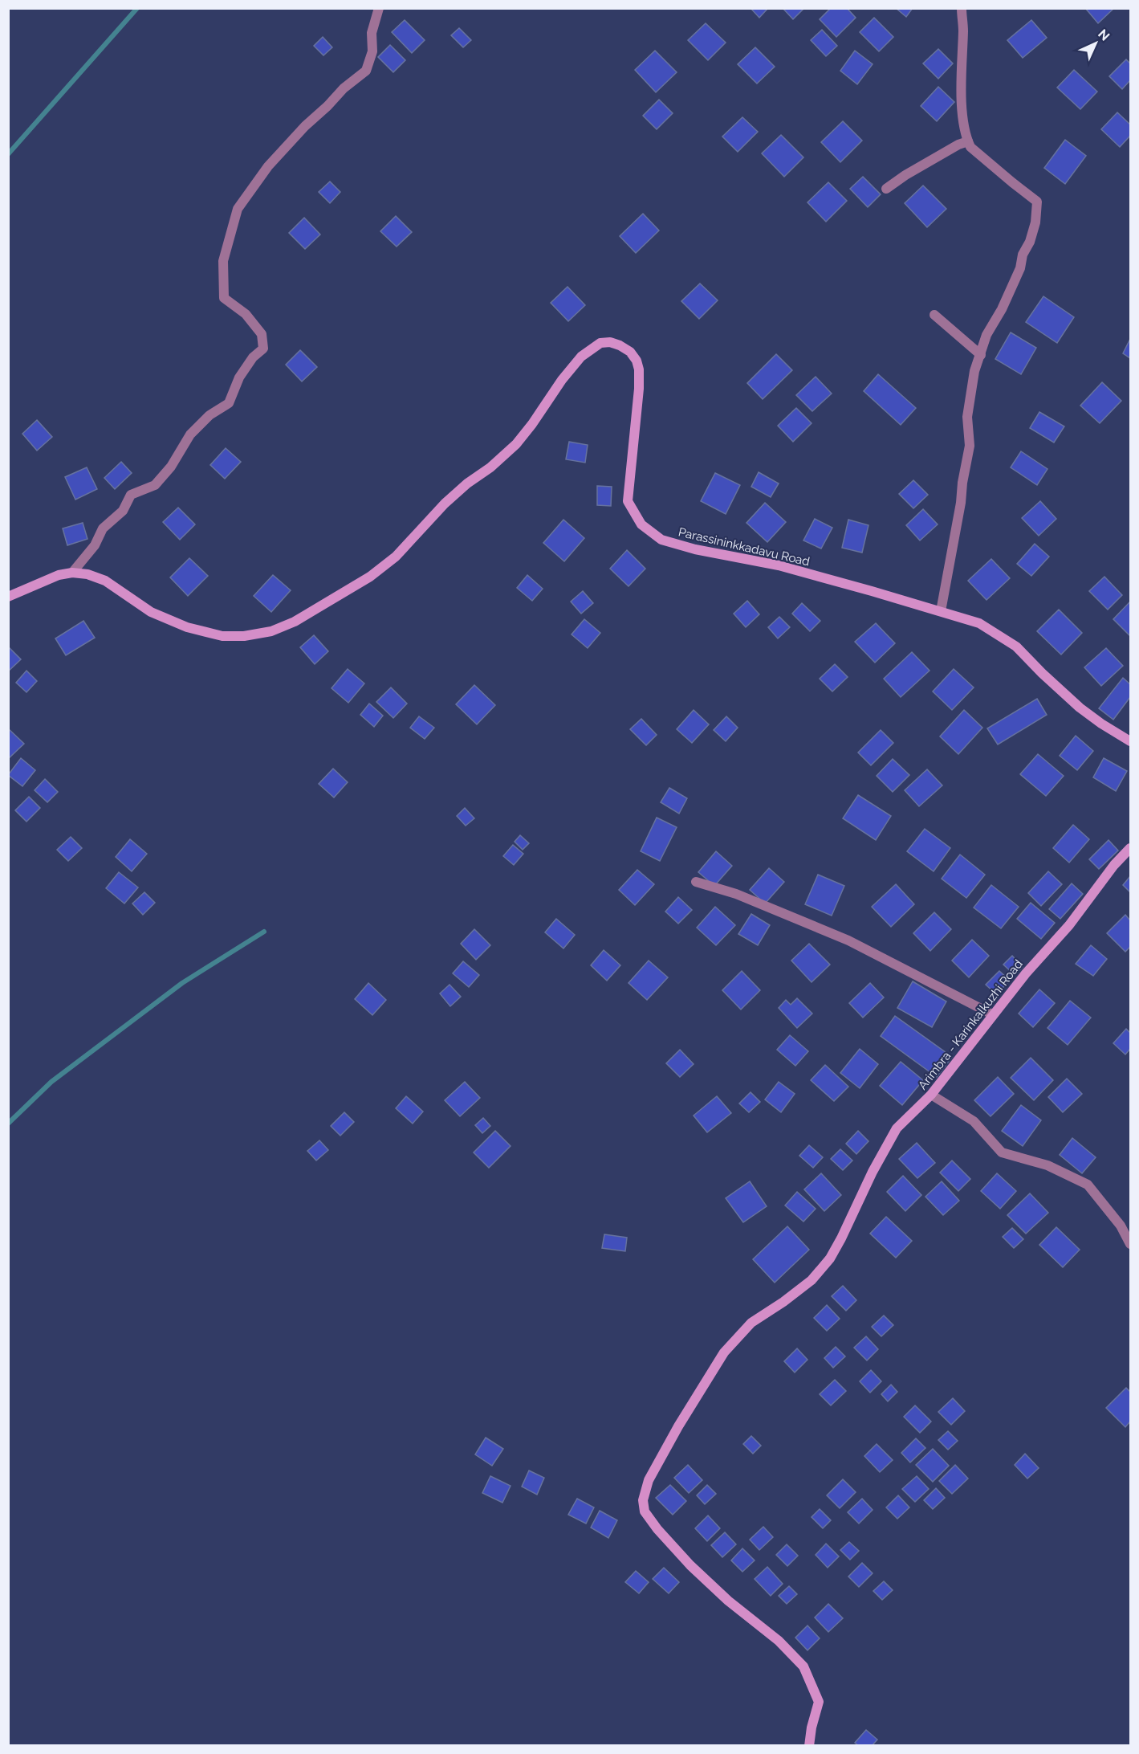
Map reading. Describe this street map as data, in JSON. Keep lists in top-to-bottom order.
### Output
{
  "streets": {
    "main road": ["Parassininkkadavu Road", "Arimbra - Karinkalkuzhi Road"]
  },
  "north": "top right"
}
